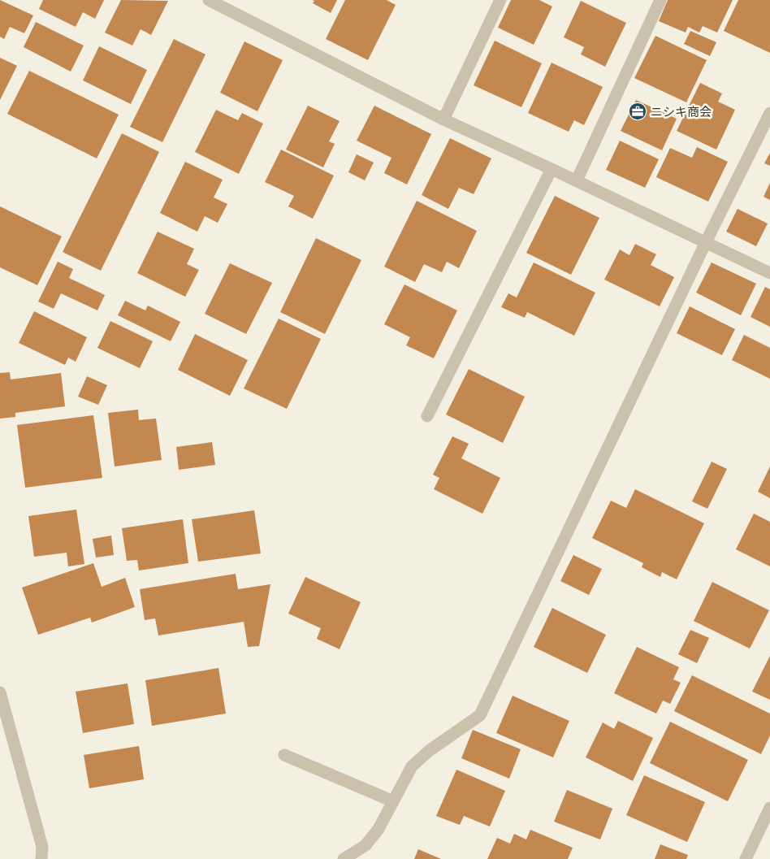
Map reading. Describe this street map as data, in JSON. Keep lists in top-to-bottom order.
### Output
{
  "places": {
    "office": ["ニシキ商会"]
  }
}
